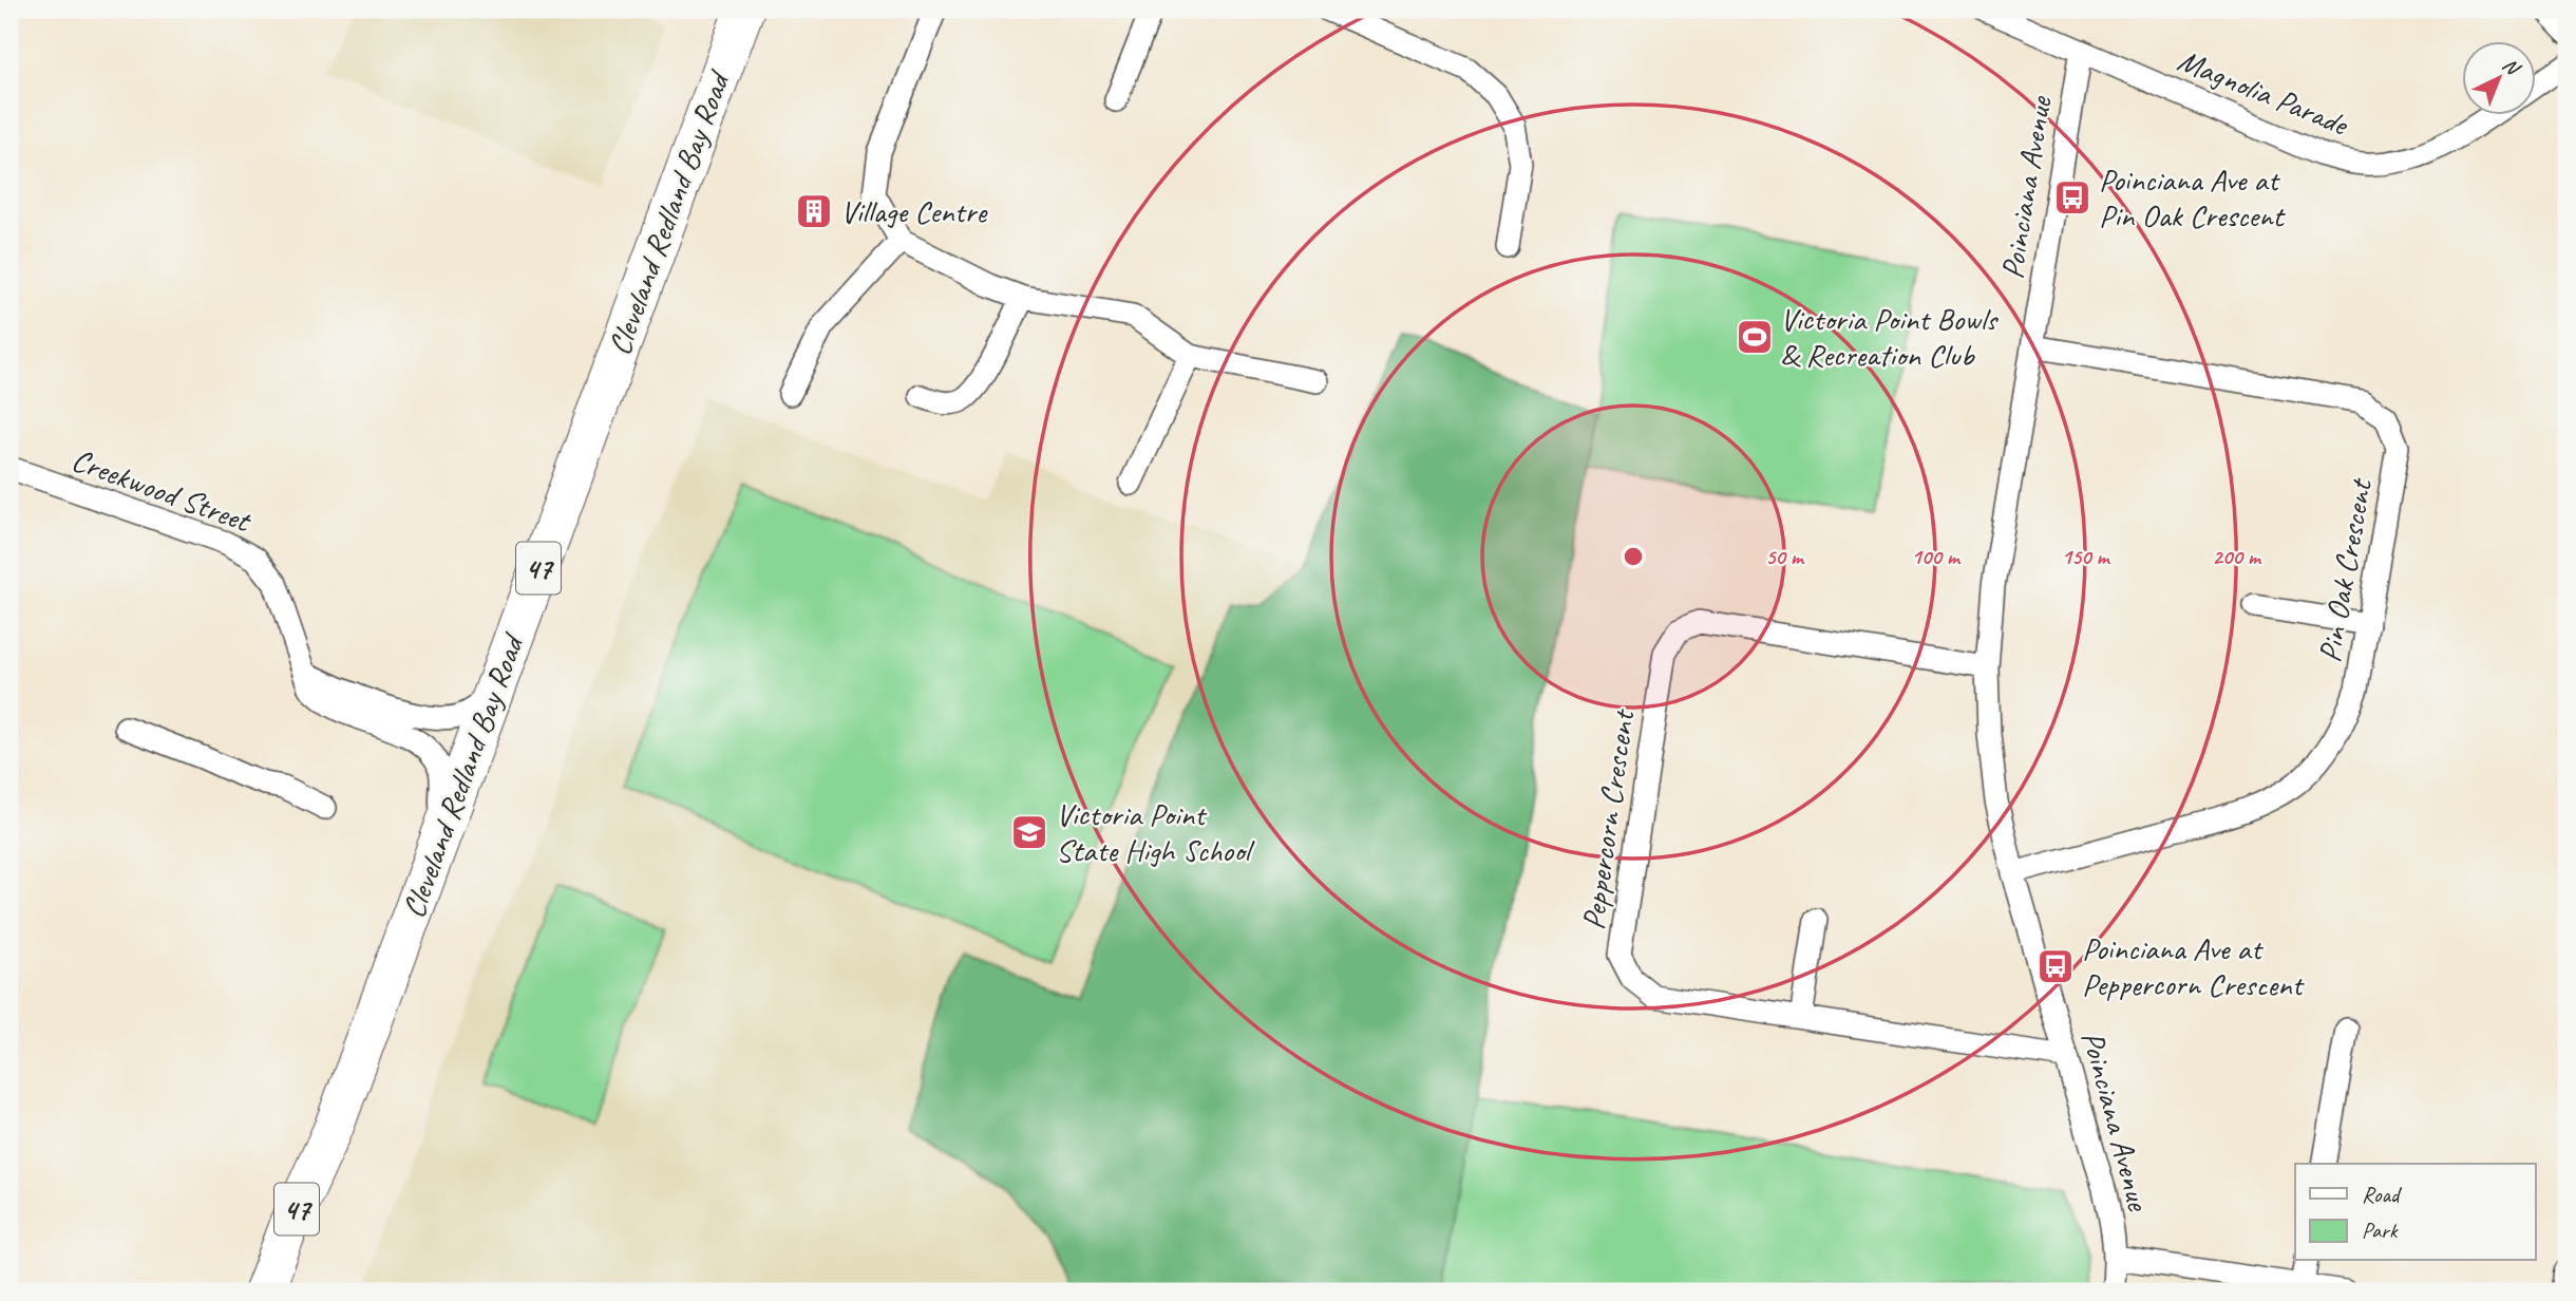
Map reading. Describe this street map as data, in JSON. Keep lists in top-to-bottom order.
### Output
{
  "streets": {
    "highway": ["Cleveland Redland Bay Road", "47"],
    "street": [
      "Magnolia Parade",
      "Poinciana Avenue",
      "Creekwood Street",
      "Pin Oak Crescent",
      "Peppercorn Crescent"
    ]
  },
  "crossings": [
    ["Magnolia Parade", "Poinciana Avenue"],
    ["Poinciana Avenue", "Pin Oak Crescent"],
    ["Poinciana Avenue", "Peppercorn Crescent"],
    ["Cleveland Redland Bay Road", "Creekwood Street"]
  ],
  "places": {
    "bus stop": ["Poinciana Ave at Pin Oak Crescent", "Poinciana Ave at Peppercorn Crescent"],
    "building": ["Village Centre"],
    "sports": ["Victoria Point Bowls & Recreation Club"],
    "school or university": ["Victoria Point State High School"]
  },
  "legend": ["Road", "Park"],
  "north": "top right",
  "rings": [
    "50 m",
    "100 m",
    "150 m",
    "200 m"
  ]
}
